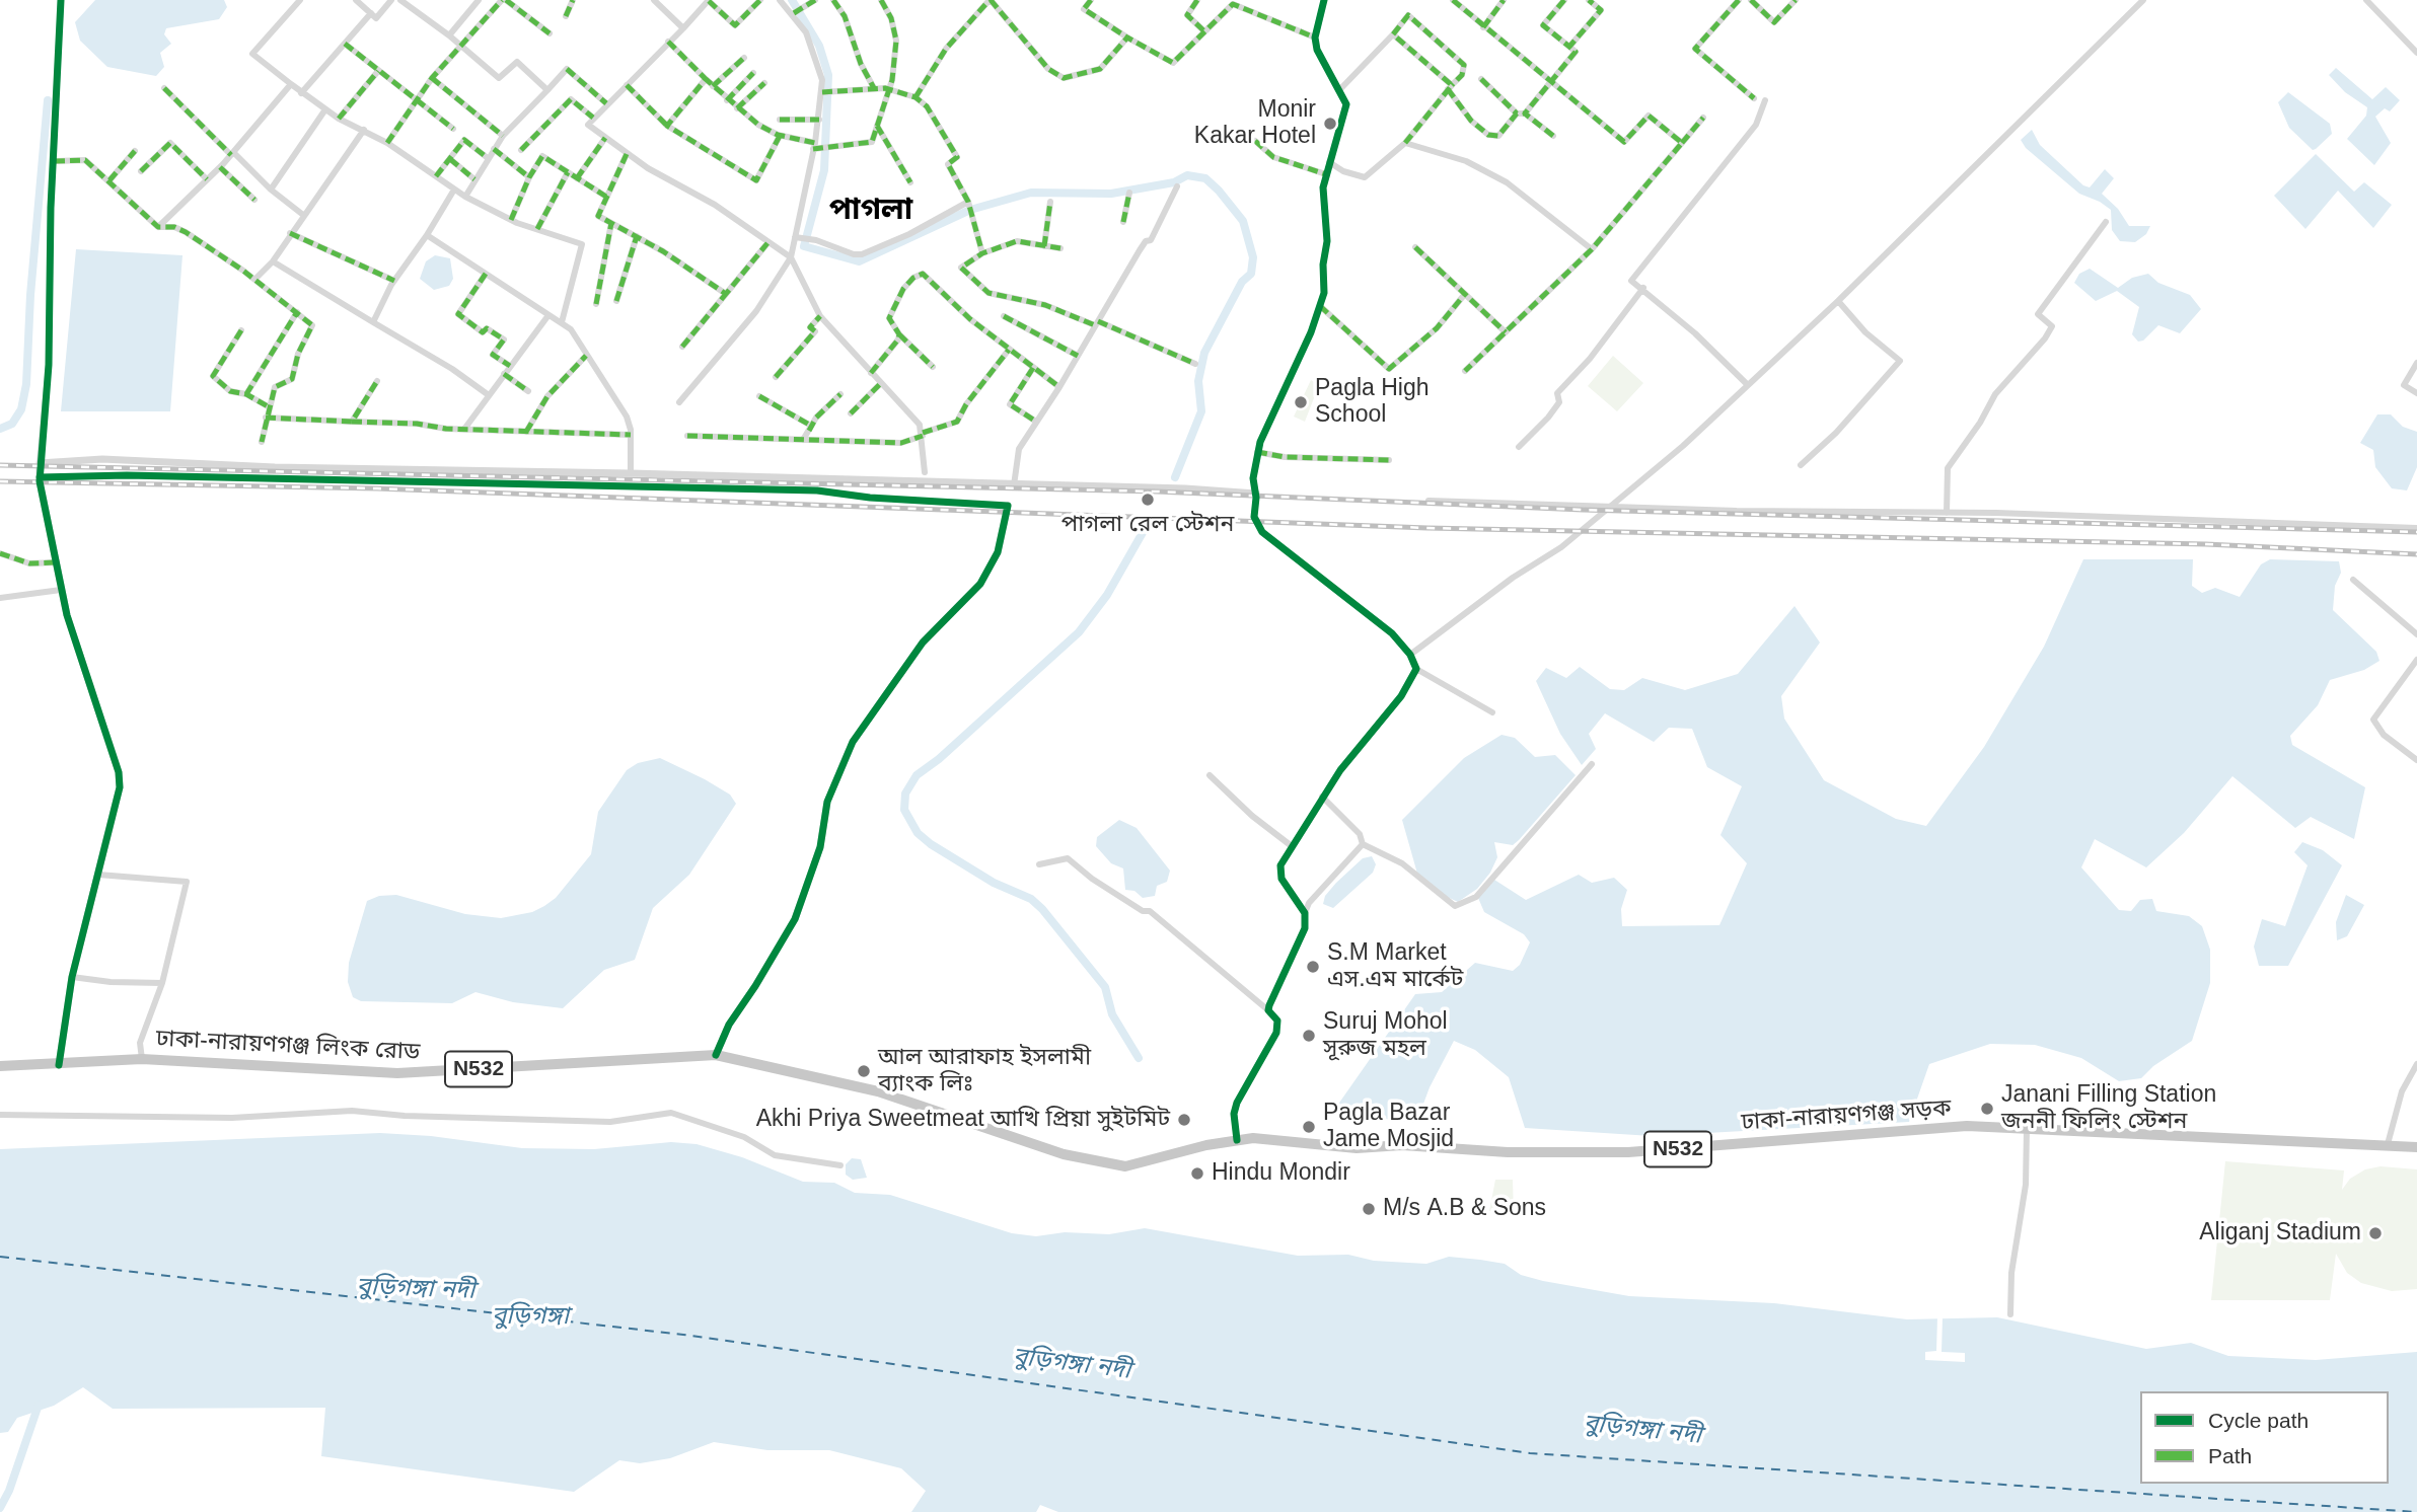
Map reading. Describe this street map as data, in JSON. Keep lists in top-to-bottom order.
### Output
{
  "streets": {
    "highway": ["ঢাকা-নারায়ণগঞ্জ লিংক রোড", "N532", "ঢাকা-নারায়ণগঞ্জ সড়ক"]
  },
  "crossings": [
    ["ঢাকা-নারায়ণগঞ্জ লিংক রোড", "ঢাকা-নারায়ণগঞ্জ সড়ক"]
  ],
  "districts": ["পাগলা"],
  "water": ["বুড়িগঙ্গা নদী", "বুড়িগঙ্গা"],
  "places": [
    "Monir Kakar Hotel",
    "Pagla High School",
    "পাগলা রেল স্টেশন",
    "S.M Market এস.এম মার্কেট",
    "Suruj Mohol সূরুজ মহল",
    "আল আরাফাহ ইসলামী ব্যাংক লিঃ",
    "Janani Filling Station জননী ফিলিং স্টেশন",
    "Akhi Priya Sweetmeat আখি প্রিয়া সুইটমিট",
    "Pagla Bazar Jame Mosjid",
    "Hindu Mondir",
    "M/s A.B & Sons",
    "Aliganj Stadium"
  ],
  "legend": ["Cycle path", "Path"]
}
